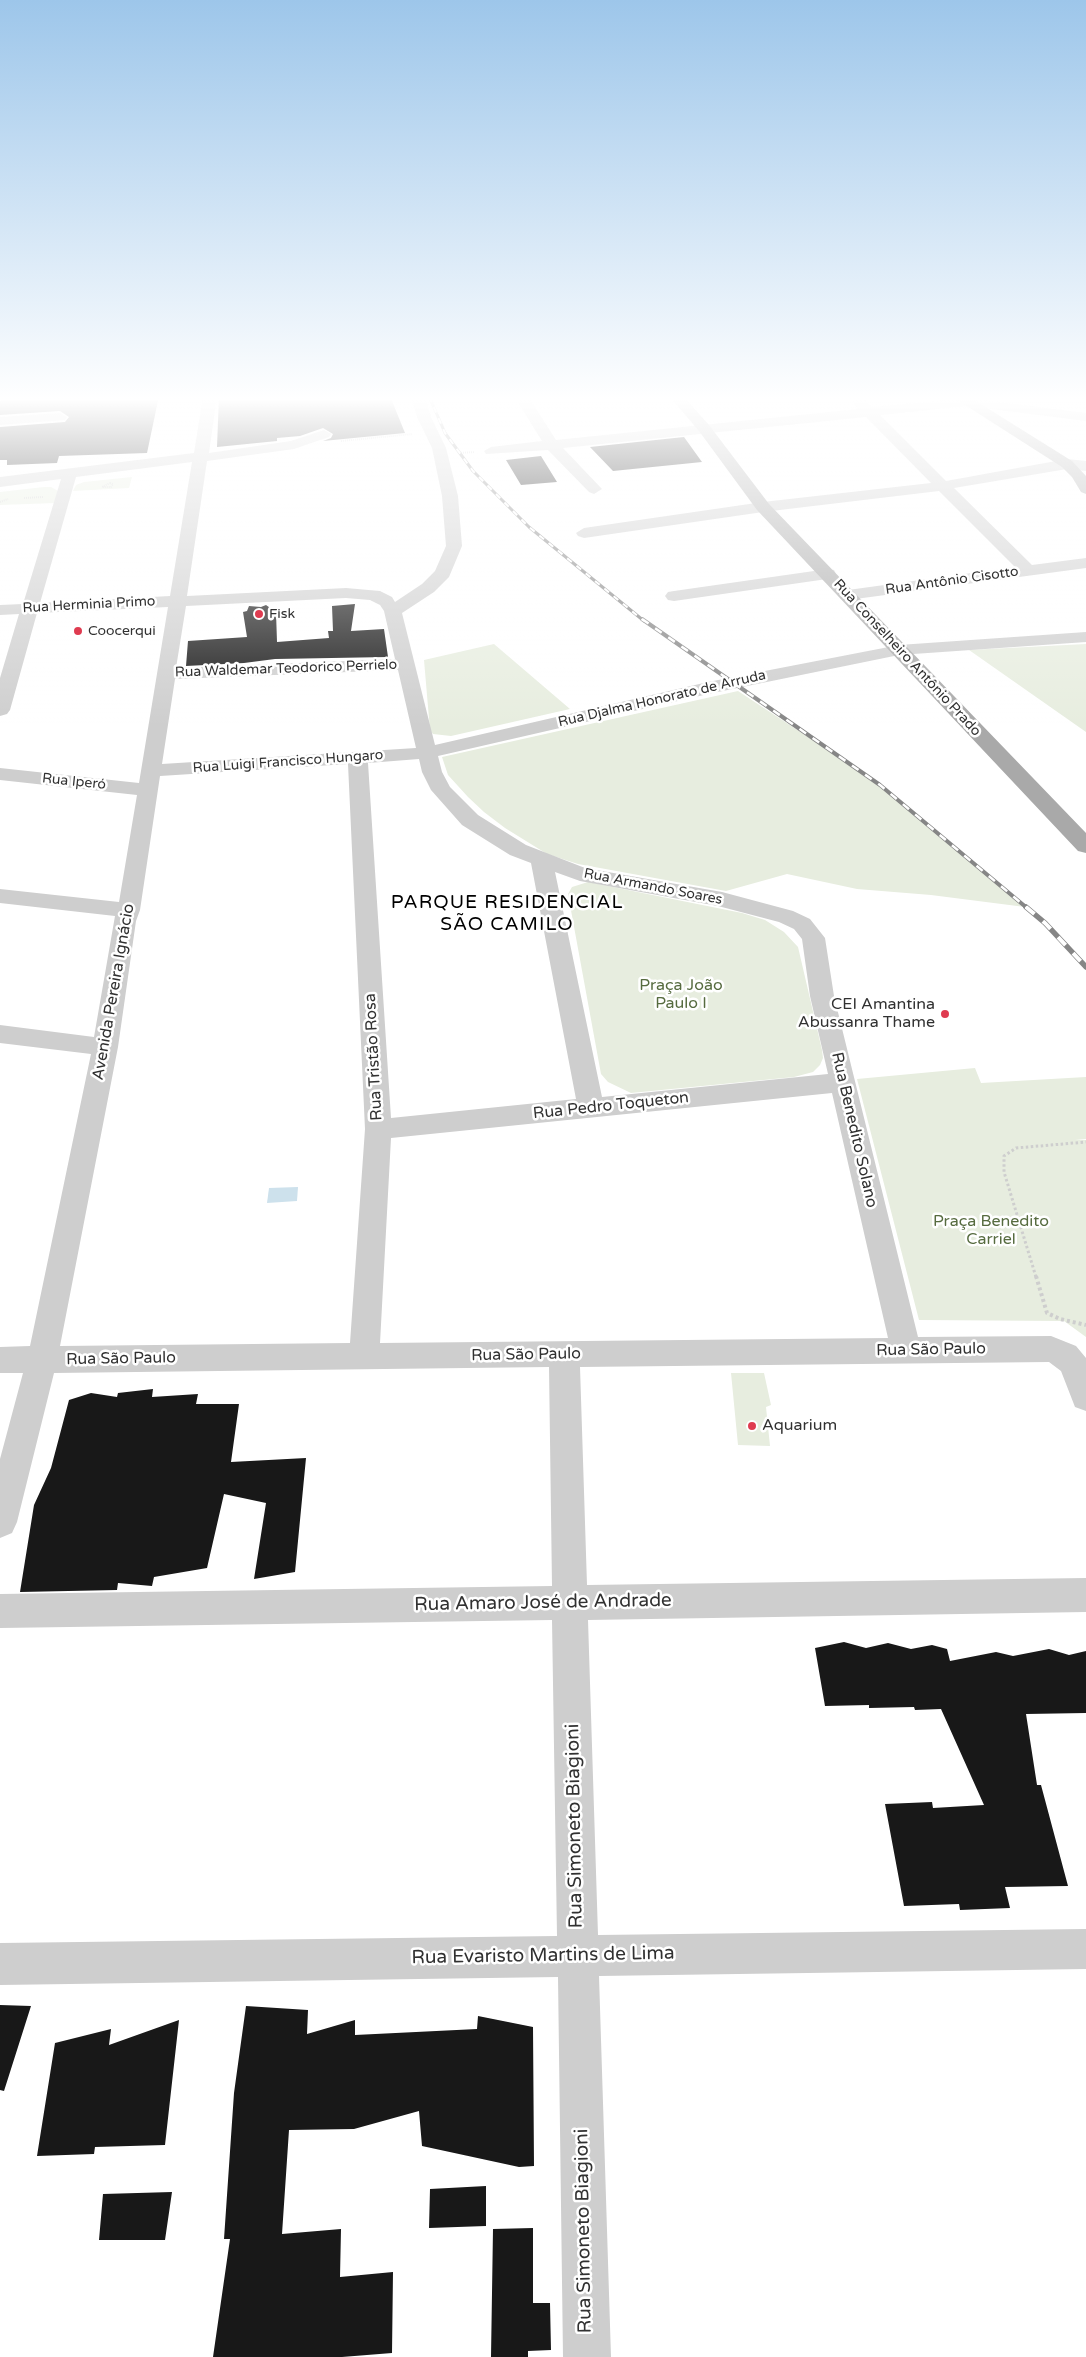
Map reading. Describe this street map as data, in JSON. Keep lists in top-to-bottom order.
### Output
{
  "streets": {
    "main road": ["Rua Conselheiro Antônio Prado"],
    "street": [
      "Rua Antônio Cisotto",
      "Rua Herminia Primo",
      "Rua Waldemar Teodorico Perrielo",
      "Rua Djalma Honorato de Arruda",
      "Rua Luigi Francisco Hungaro",
      "Rua Iperó",
      "Rua Armando Soares",
      "Avenida Pereira Ignácio",
      "Rua Tristão Rosa",
      "Rua Pedro Toqueton",
      "Rua Benedito Solano",
      "Rua São Paulo",
      "Rua Amaro José de Andrade",
      "Rua Simoneto Biagioni",
      "Rua Evaristo Martins de Lima"
    ]
  },
  "crossings": [
    ["Rua Antônio Cisotto", "Rua Conselheiro Antônio Prado"],
    ["Rua Herminia Primo", "Rua Armando Soares"],
    ["Rua Herminia Primo", "Avenida Pereira Ignácio"],
    ["Rua Conselheiro Antônio Prado", "Rua Djalma Honorato de Arruda"],
    ["Rua Waldemar Teodorico Perrielo", "Rua Armando Soares"],
    ["Rua Waldemar Teodorico Perrielo", "Avenida Pereira Ignácio"],
    ["Rua Djalma Honorato de Arruda", "Rua Luigi Francisco Hungaro"],
    ["Rua Djalma Honorato de Arruda", "Rua Armando Soares"],
    ["Rua Luigi Francisco Hungaro", "Rua Iperó"],
    ["Rua Luigi Francisco Hungaro", "Rua Armando Soares"],
    ["Rua Luigi Francisco Hungaro", "Avenida Pereira Ignácio"],
    ["Rua Luigi Francisco Hungaro", "Rua Tristão Rosa"],
    ["Rua Iperó", "Avenida Pereira Ignácio"],
    ["Rua Armando Soares", "Rua Benedito Solano"],
    ["Avenida Pereira Ignácio", "Rua São Paulo"],
    ["Rua Tristão Rosa", "Rua Pedro Toqueton"],
    ["Rua Tristão Rosa", "Rua São Paulo"],
    ["Rua Pedro Toqueton", "Rua Benedito Solano"],
    ["Rua Benedito Solano", "Rua São Paulo"],
    ["Rua São Paulo", "Rua Simoneto Biagioni"],
    ["Rua Amaro José de Andrade", "Rua Simoneto Biagioni"],
    ["Rua Simoneto Biagioni", "Rua Evaristo Martins de Lima"]
  ],
  "districts": ["PARQUE RESIDENCIAL SÃO CAMILO"],
  "parks": ["Praça João Paulo I", "Praça Benedito Carriel"],
  "places": [
    "Fisk",
    "Coocerqui",
    "CEI Amantina Abussanra Thame",
    "Aquarium"
  ]
}
